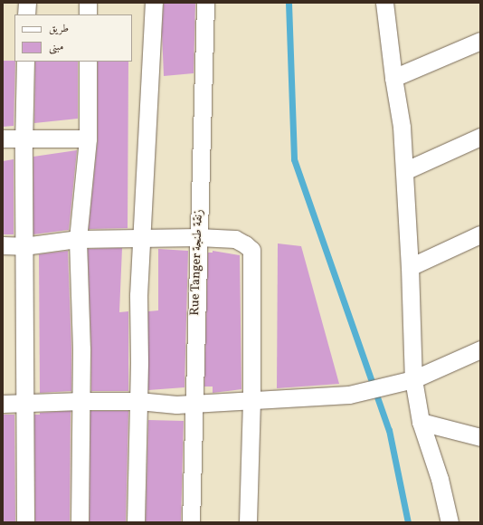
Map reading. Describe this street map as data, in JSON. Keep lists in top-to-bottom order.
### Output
{
  "streets": {
    "street": ["Rue Tanger زنقة طنجة"]
  },
  "legend": ["طريق", "مبنى"]
}
